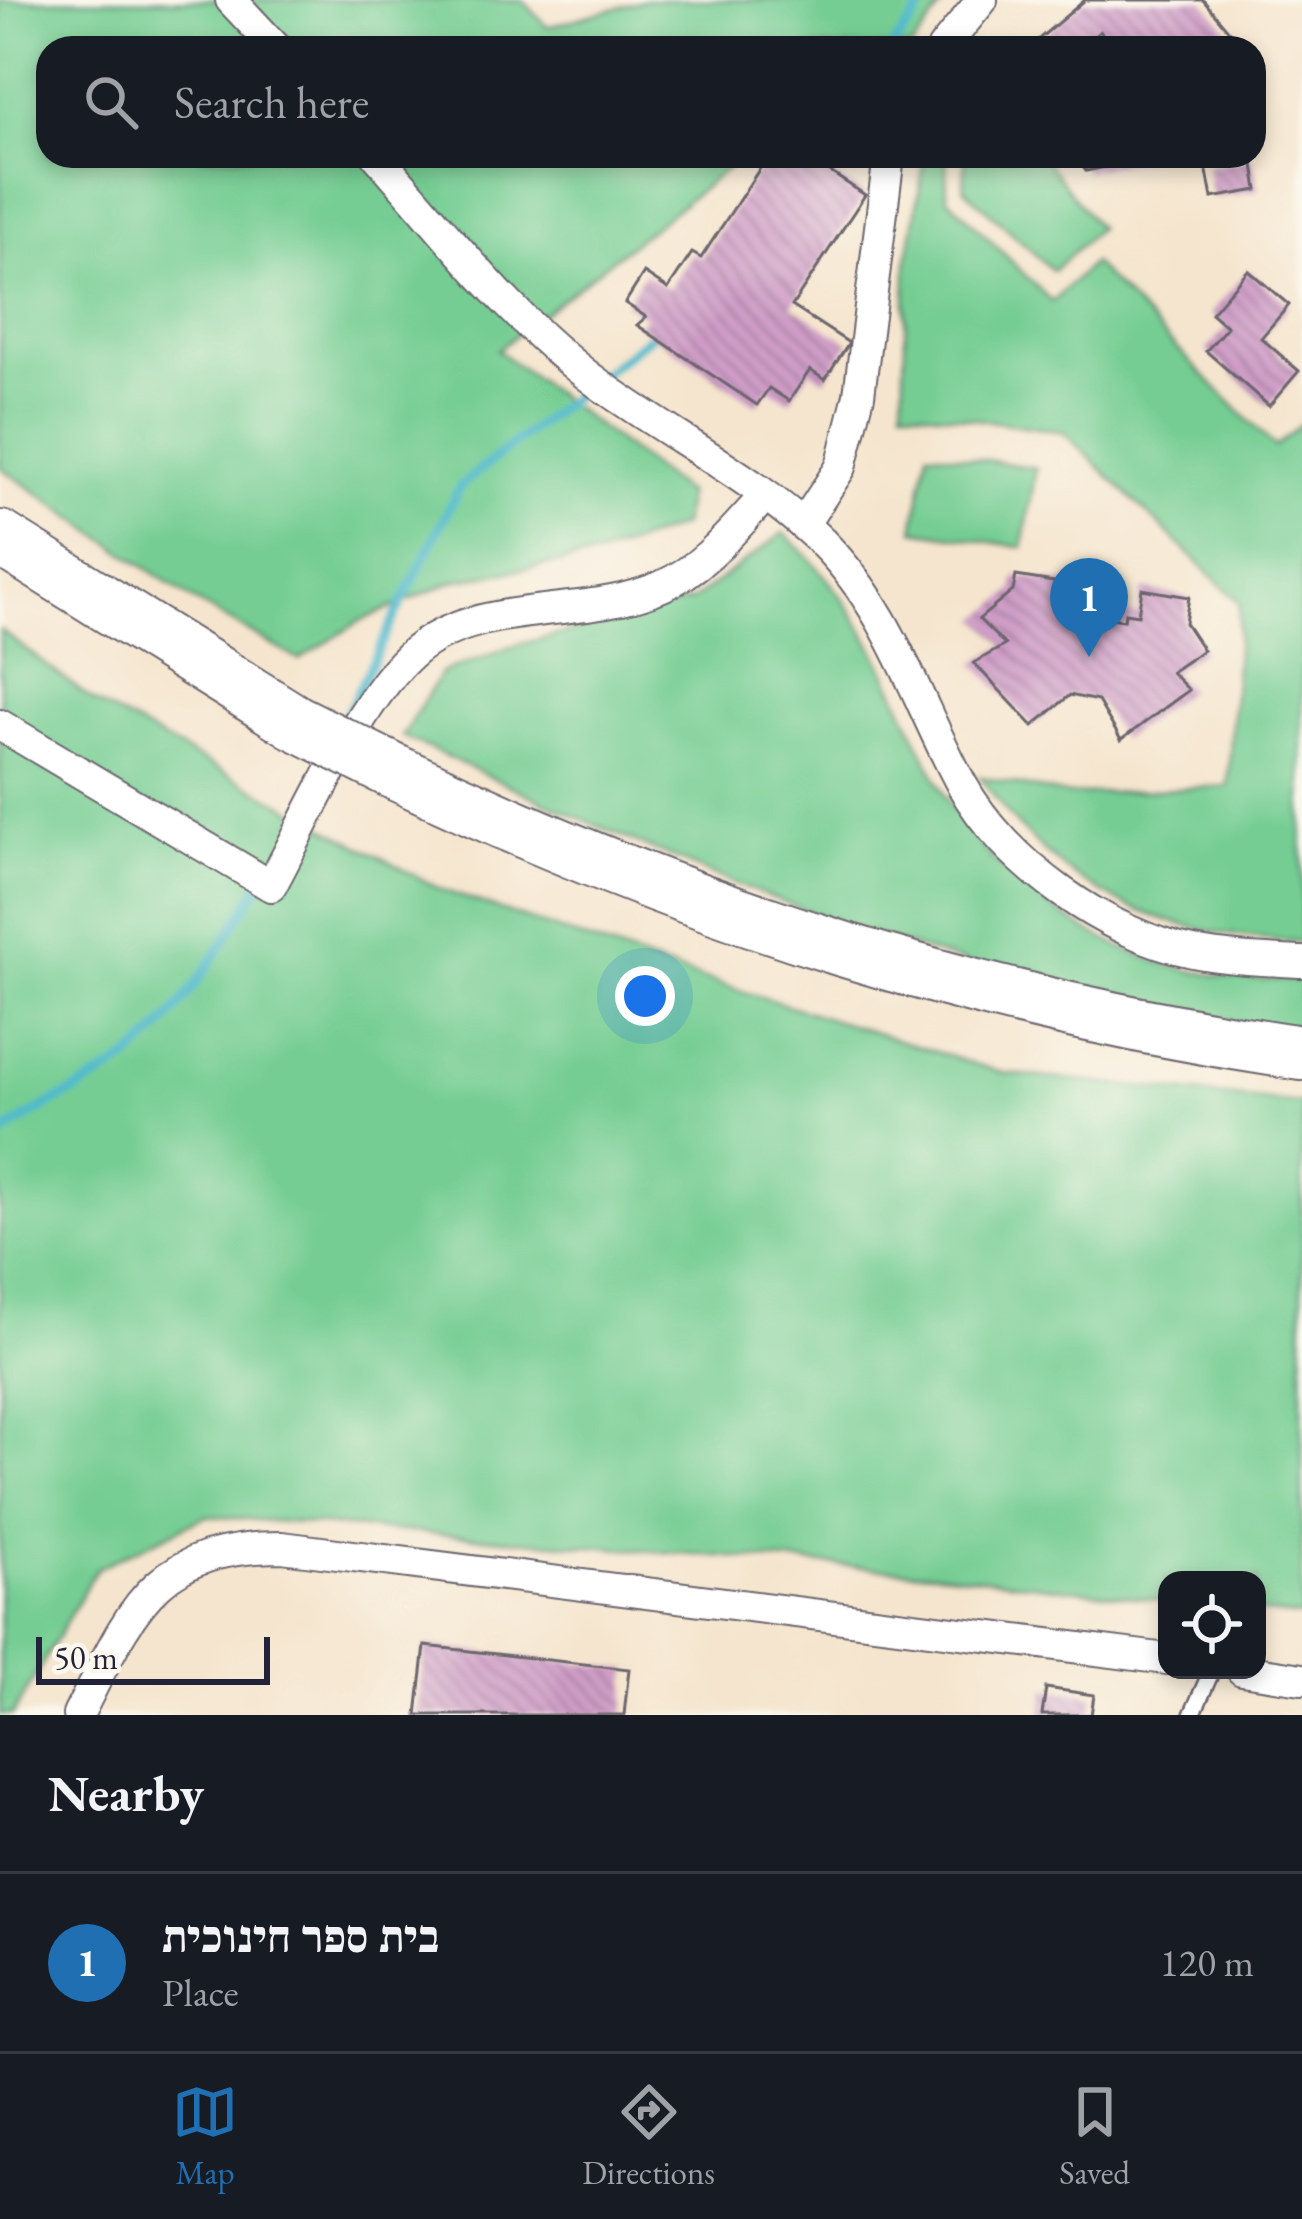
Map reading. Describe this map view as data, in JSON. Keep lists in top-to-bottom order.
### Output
{
  "scale_bar": "50 m",
  "page": {
    "search": "Search here",
    "pins": "1",
    "scale": "50 m",
    "heading": "Nearby",
    "list": [
      {
        "mark": "1",
        "name": "בית ספר חינוכית",
        "note": "Place",
        "value": "120 m"
      }
    ],
    "nav": ["Map", "Directions", "Saved"]
  }
}
